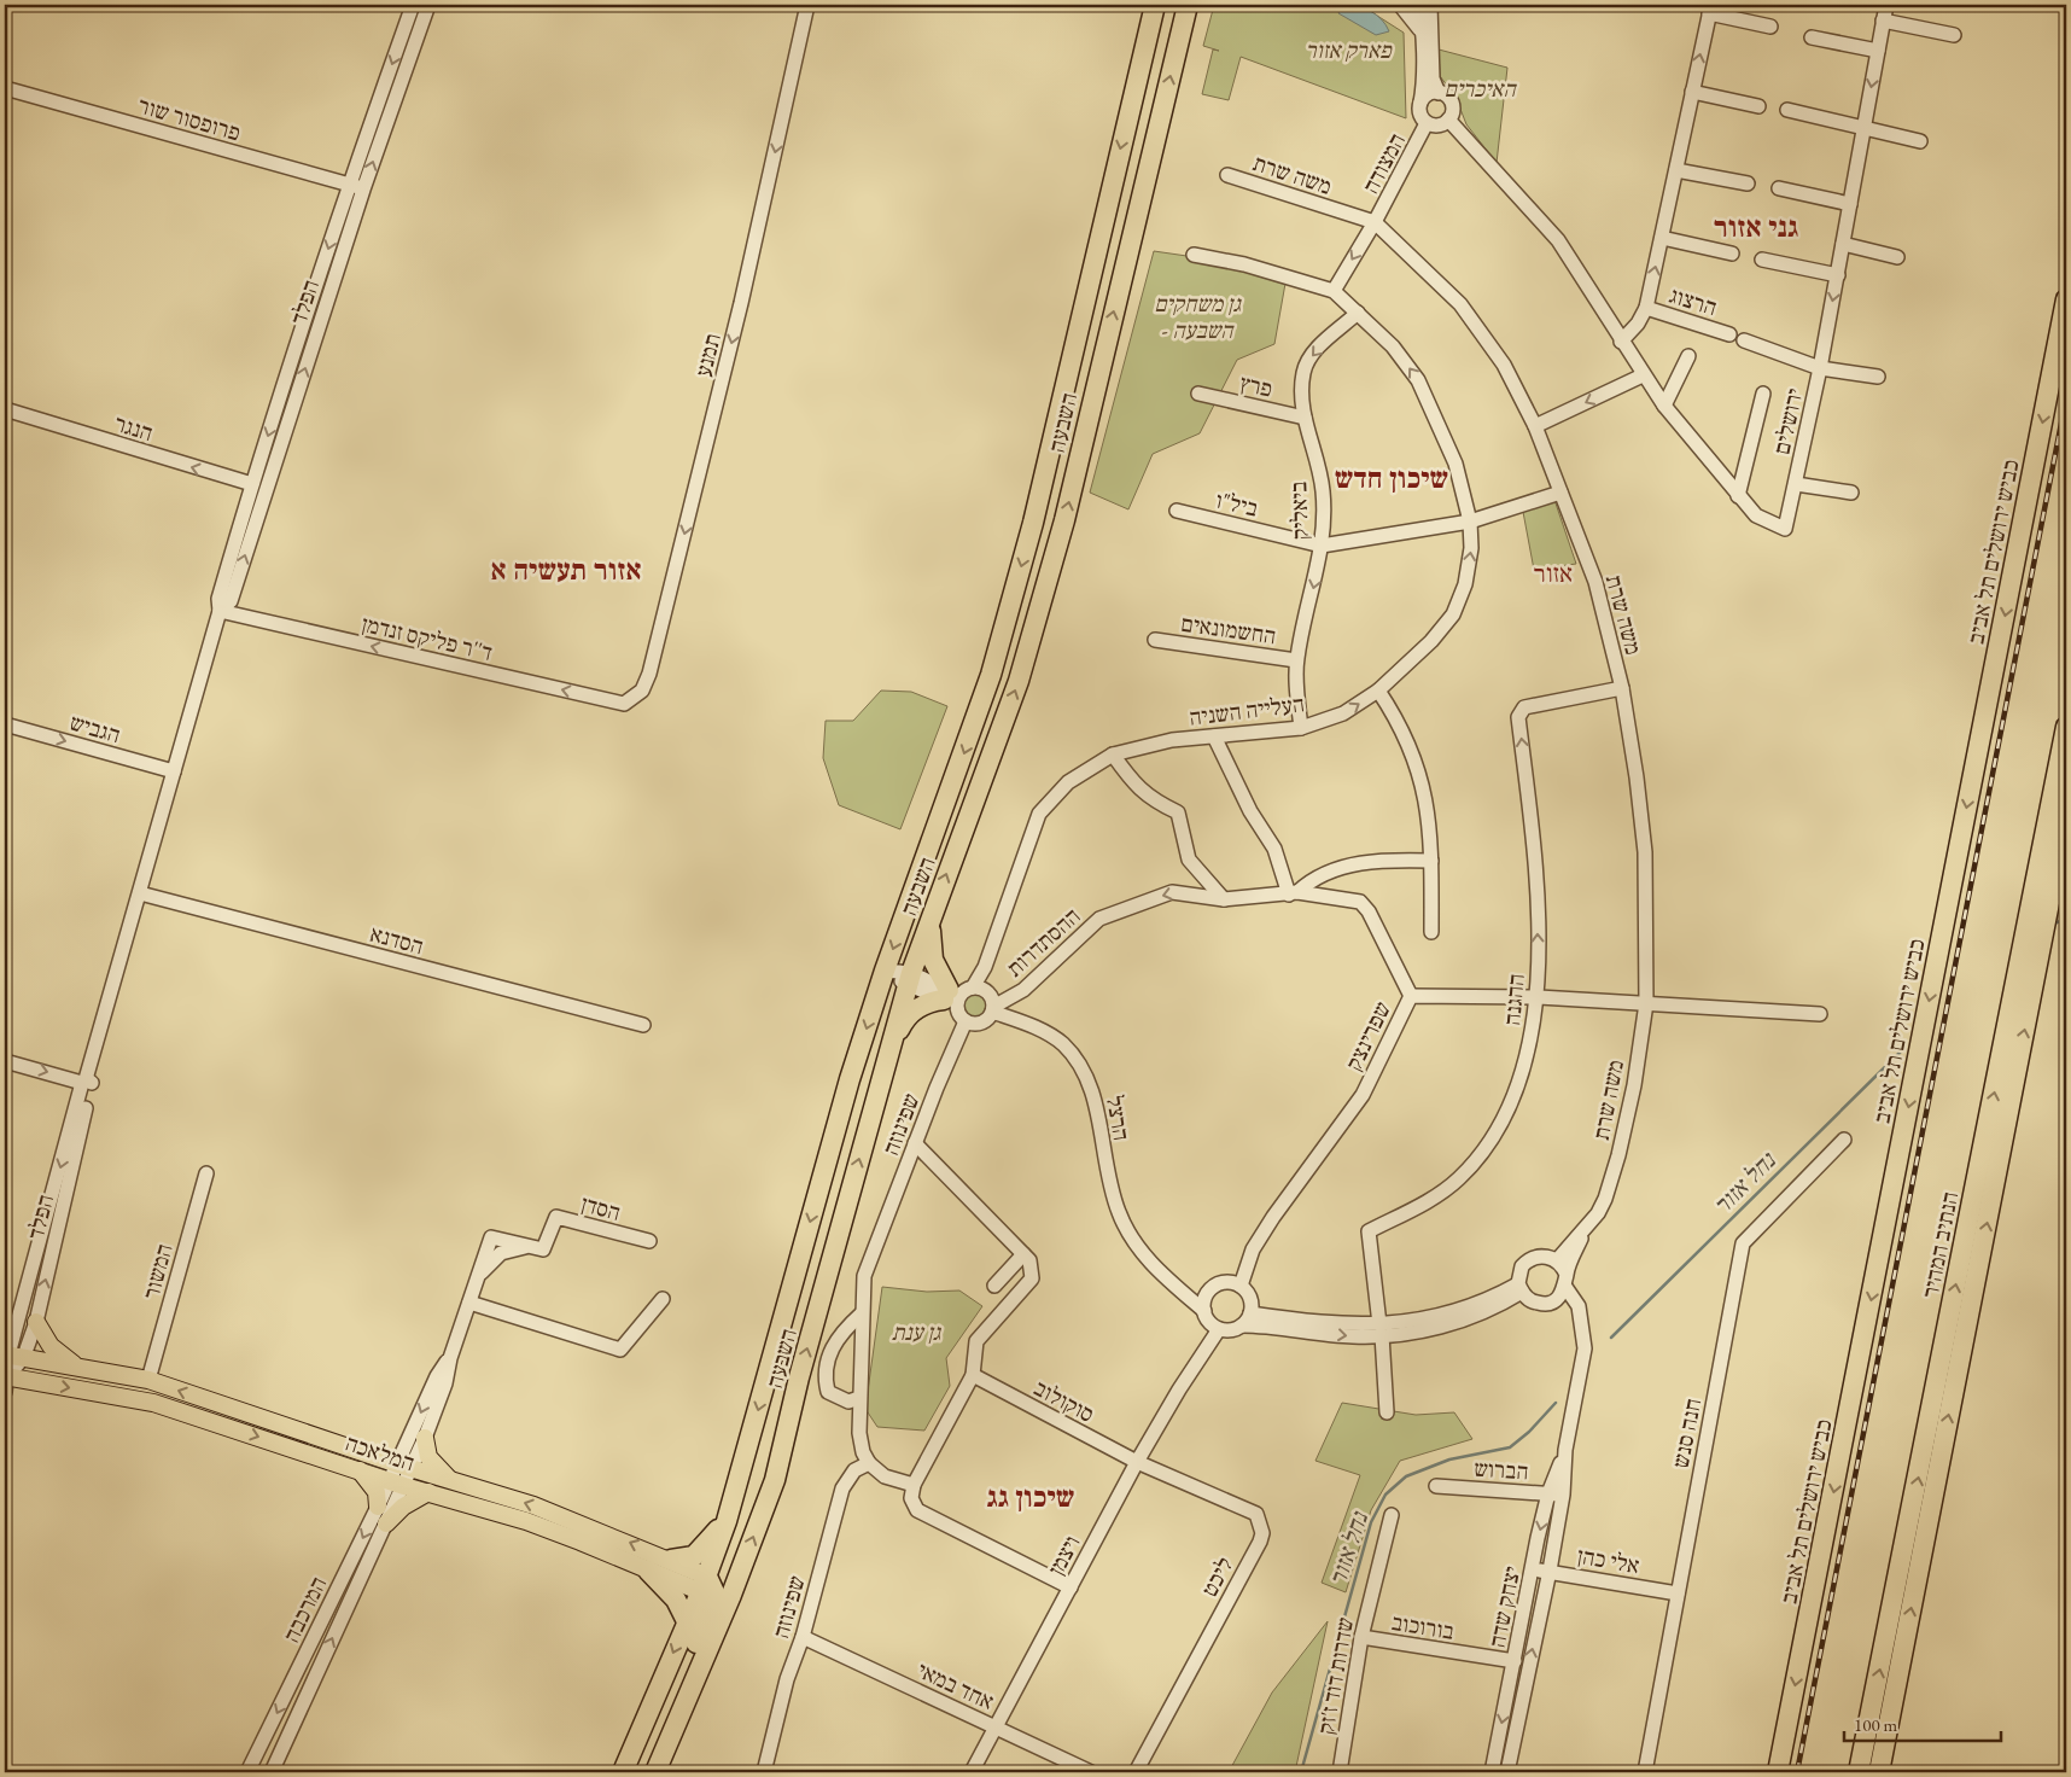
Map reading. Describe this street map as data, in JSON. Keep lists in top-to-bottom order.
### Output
{
  "streets": {
    "highway": ["השבעה", "כביש ירושלים תל אביב", "הנתיב המהיר"],
    "main road": ["המלאכה"],
    "street": [
      "פרופסור שור",
      "המצודה",
      "משה שרת",
      "הרצוג",
      "הפלד",
      "תמנע",
      "פרץ",
      "ירושלים",
      "הנגר",
      "ביל\"ו",
      "ביאליק",
      "החשמונאים",
      "ד''ר פליקס זנדמן",
      "העלייה השניה",
      "הגביש",
      "הסדנא",
      "ההסתדרות",
      "ההגנה",
      "שפרינצק",
      "הרצל",
      "שפינוזה",
      "הסדן",
      "המשור",
      "סוקולוב",
      "חנה סנש",
      "הברוש",
      "ויצמן",
      "אלי כהן",
      "ליכט",
      "יצחק שדה",
      "המרכבה",
      "בורוכוב",
      "שדרות דוד ז'זק",
      "אחד במאי"
    ]
  },
  "crossings": [
    ["פרופסור שור", "הפלד"],
    ["המצודה", "משה שרת"],
    ["המצודה", "העלייה השניה"],
    ["משה שרת", "ההגנה"],
    ["משה שרת", "שפרינצק"],
    ["משה שרת", "יצחק שדה"],
    ["הפלד", "הנגר"],
    ["הפלד", "ד''ר פליקס זנדמן"],
    ["הפלד", "הגביש"],
    ["הפלד", "הסדנא"],
    ["הפלד", "המלאכה"],
    ["תמנע", "ד''ר פליקס זנדמן"],
    ["פרץ", "ביאליק"],
    ["השבעה", "המלאכה"],
    ["ביל\"ו", "ביאליק"],
    ["ביאליק", "החשמונאים"],
    ["ביאליק", "העלייה השניה"],
    ["העלייה השניה", "ההסתדרות"],
    ["העלייה השניה", "הרצל"],
    ["ההסתדרות", "שפרינצק"],
    ["ההסתדרות", "הרצל"],
    ["ההסתדרות", "שפינוזה"],
    ["ההגנה", "שפרינצק"],
    ["שפרינצק", "הרצל"],
    ["שפרינצק", "ויצמן"],
    ["הרצל", "ויצמן"],
    ["שפינוזה", "אחד במאי"],
    ["הסדן", "המלאכה"],
    ["הסדן", "המרכבה"],
    ["המשור", "המלאכה"],
    ["סוקולוב", "ויצמן"],
    ["סוקולוב", "ליכט"],
    ["חנה סנש", "אלי כהן"],
    ["המלאכה", "המרכבה"],
    ["הברוש", "יצחק שדה"],
    ["ויצמן", "ליכט"],
    ["ויצמן", "אחד במאי"],
    ["אלי כהן", "יצחק שדה"],
    ["יצחק שדה", "בורוכוב"],
    ["בורוכוב", "שדרות דוד ז'זק"]
  ],
  "one_way": [
    "המצודה",
    "תמנע",
    "הנגר",
    "ביאליק",
    "ד''ר פליקס זנדמן",
    "הגביש",
    "ההסתדרות",
    "ההגנה"
  ],
  "districts": [
    "גני אזור",
    "שיכון חדש",
    "אזור תעשיה א",
    "אזור",
    "שיכון גג"
  ],
  "water": ["נחל אזור"],
  "parks": [
    "פארק אזור",
    "האיכרים",
    "גן משחקים - השבעה",
    "גן ענת"
  ],
  "scale_bar": "100 m"
}
